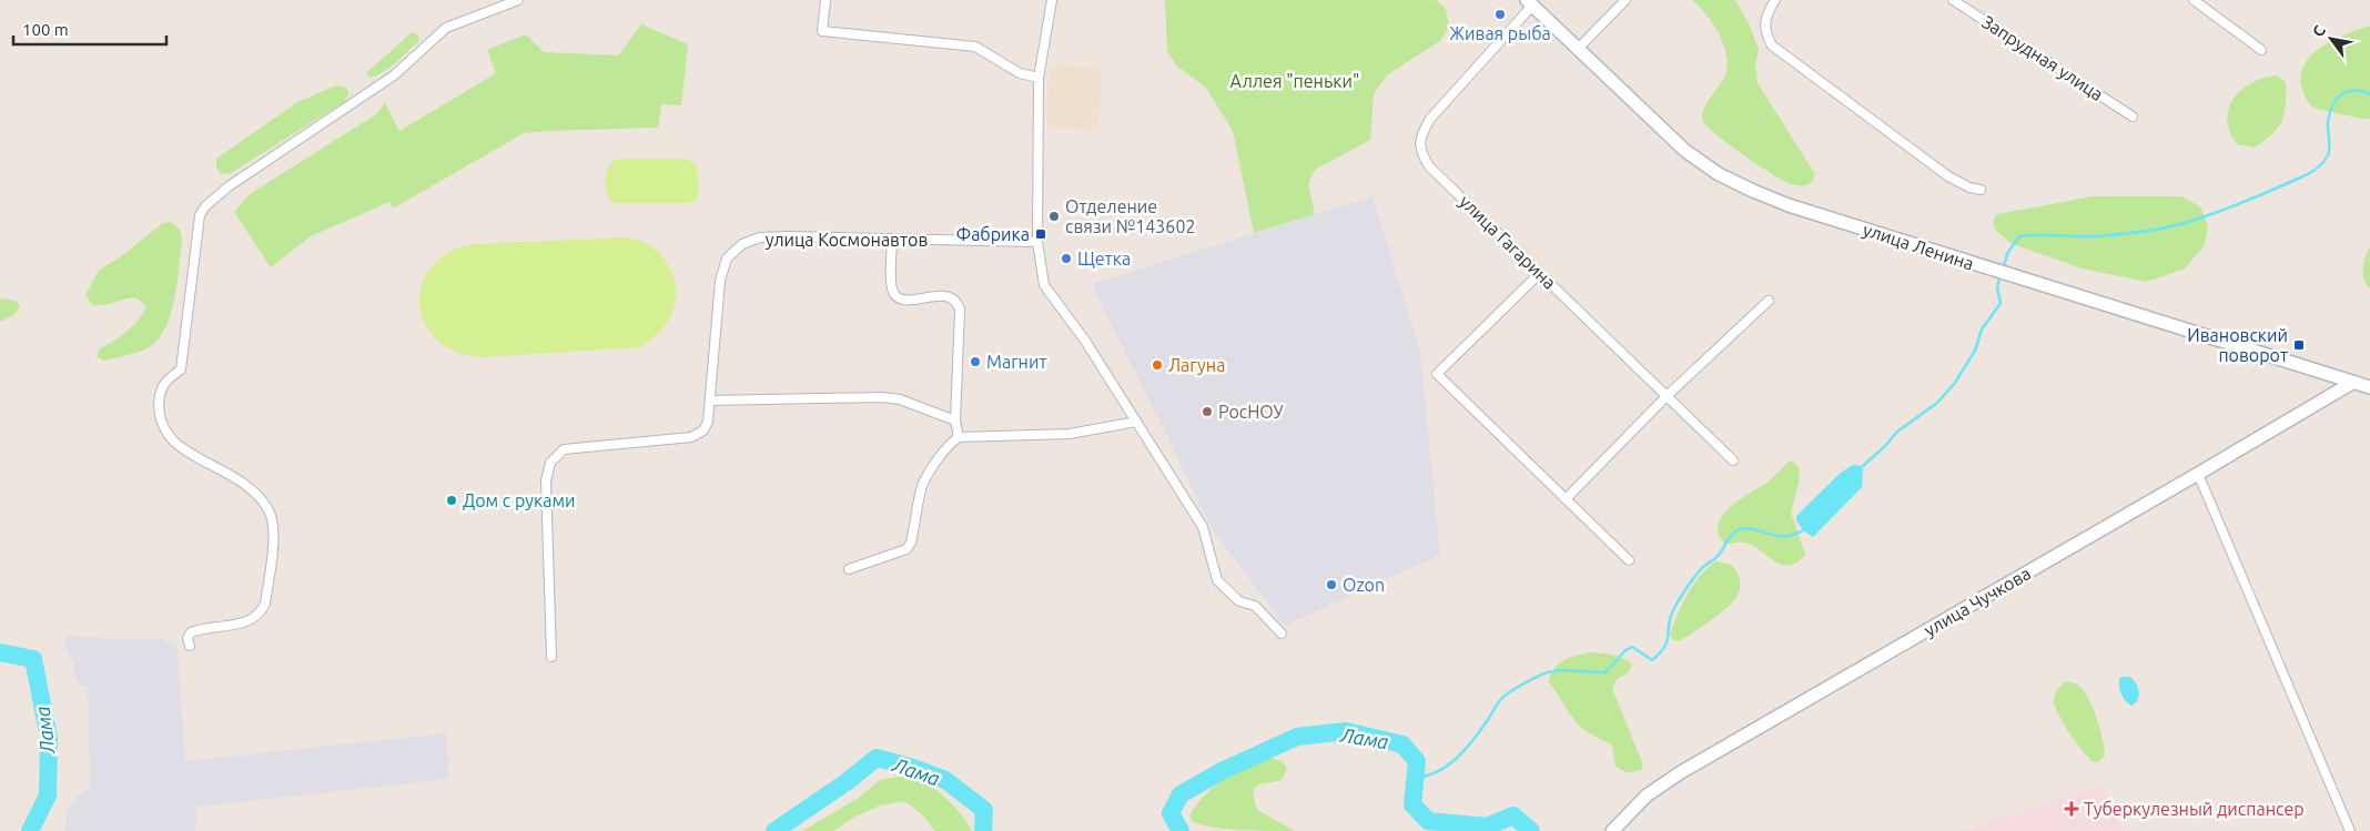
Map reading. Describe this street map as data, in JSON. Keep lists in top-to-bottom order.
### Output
{
  "streets": {
    "main road": ["улица Ленина", "улица Чучкова"],
    "street": ["Запрудная улица", "улица Космонавтов", "улица Гагарина"]
  },
  "crossings": [
    ["улица Гагарина", "улица Ленина"],
    ["улица Ленина", "улица Чучкова"]
  ],
  "water": ["Лама"],
  "parks": ["Аллея \"пеньки\""],
  "places": {
    "other": [
      "Живая рыба",
      "Отделение связи №143602",
      "Щетка",
      "Магнит",
      "Лагуна",
      "РосНОУ",
      "Дом с руками",
      "Ozon"
    ],
    "transit": ["Фабрика", "Ивановский поворот"],
    "health": ["Туберкулезный диспансер"]
  },
  "scale_bar": "100 m",
  "north": "top left"
}
